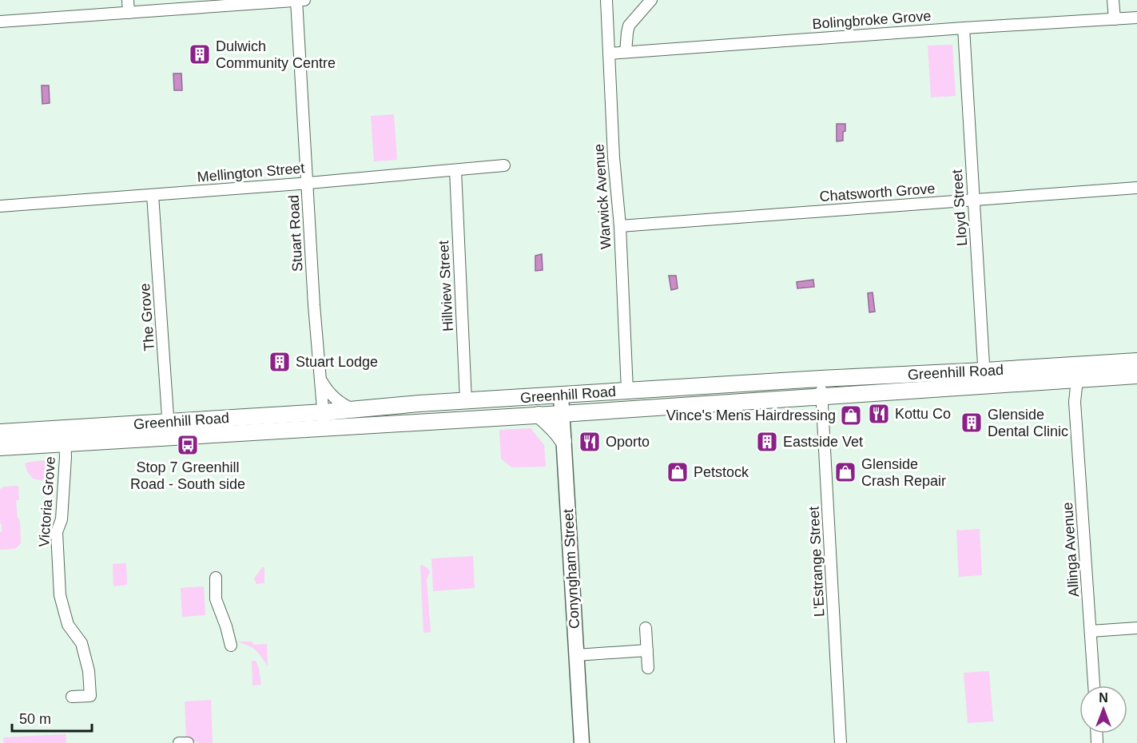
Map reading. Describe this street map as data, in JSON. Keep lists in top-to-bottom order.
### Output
{
  "streets": {
    "main road": ["Greenhill Road"],
    "street": [
      "Bolingbroke Grove",
      "Mellington Street",
      "Chatsworth Grove",
      "Warwick Avenue",
      "Lloyd Street",
      "Stuart Road",
      "Hillview Street",
      "The Grove",
      "Victoria Grove",
      "Allinga Avenue",
      "L'Estrange Street",
      "Conyngham Street"
    ]
  },
  "crossings": [
    ["Bolingbroke Grove", "Warwick Avenue"],
    ["Bolingbroke Grove", "Lloyd Street"],
    ["Mellington Street", "Stuart Road"],
    ["Mellington Street", "Hillview Street"],
    ["Mellington Street", "The Grove"],
    ["Chatsworth Grove", "Warwick Avenue"],
    ["Chatsworth Grove", "Lloyd Street"],
    ["Warwick Avenue", "Greenhill Road"],
    ["Lloyd Street", "Greenhill Road"],
    ["Stuart Road", "Greenhill Road"],
    ["Hillview Street", "Greenhill Road"],
    ["The Grove", "Greenhill Road"],
    ["Greenhill Road", "Victoria Grove"],
    ["Greenhill Road", "Allinga Avenue"],
    ["Greenhill Road", "L'Estrange Street"],
    ["Greenhill Road", "Conyngham Street"]
  ],
  "places": {
    "building": [
      "Dulwich Community Centre",
      "Stuart Lodge",
      "Glenside Dental Clinic",
      "Eastside Vet"
    ],
    "restaurant": ["Kottu Co", "Oporto"],
    "shop": ["Vince's Mens Hairdressing", "Petstock", "Glenside Crash Repair"],
    "bus stop": ["Stop 7 Greenhill Road - South side"]
  },
  "scale_bar": "50 m",
  "north": "top"
}
